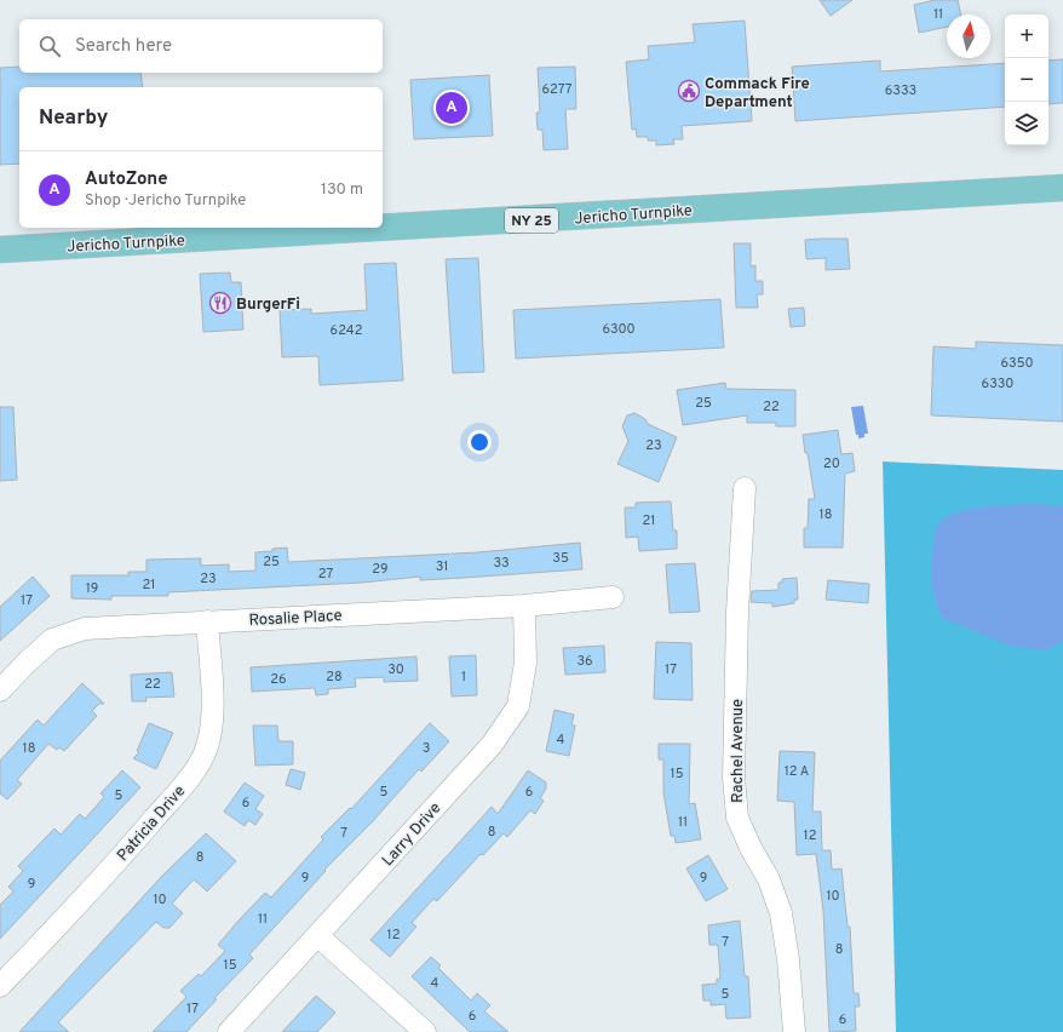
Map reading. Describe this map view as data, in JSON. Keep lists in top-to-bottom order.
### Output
{
  "streets": {
    "main road": ["Jericho Turnpike", "NY 25"],
    "street": [
      "Rosalie Place",
      "Rachel Avenue",
      "Patricia Drive",
      "Larry Drive"
    ]
  },
  "crossings": [
    ["Rosalie Place", "Patricia Drive"],
    ["Rosalie Place", "Larry Drive"]
  ],
  "places": {
    "public building": ["Commack Fire Department"],
    "restaurant": ["BurgerFi"]
  },
  "house_numbers": [
    "11",
    "6277",
    "6333",
    "6300",
    "6242",
    "6350",
    "6330",
    "25",
    "22",
    "23",
    "20",
    "18",
    "21",
    "35",
    "25",
    "33",
    "31",
    "29",
    "27",
    "23",
    "21",
    "19",
    "17",
    "36",
    "30",
    "17",
    "28",
    "1",
    "26",
    "22",
    "4",
    "18",
    "3",
    "12 A",
    "15",
    "5",
    "6",
    "5",
    "6",
    "11",
    "8",
    "7",
    "12",
    "8",
    "9",
    "9",
    "9",
    "10",
    "10",
    "11",
    "12",
    "7",
    "8",
    "15",
    "4",
    "5",
    "17",
    "6",
    "6"
  ],
  "north": "top",
  "page": {
    "map_buttons": ["+", "−"],
    "search": "Search here",
    "heading": "Nearby",
    "pins": "A",
    "list": [
      {
        "mark": "A",
        "name": "AutoZone",
        "note": "Shop · Jericho Turnpike",
        "value": "130 m"
      }
    ]
  }
}
